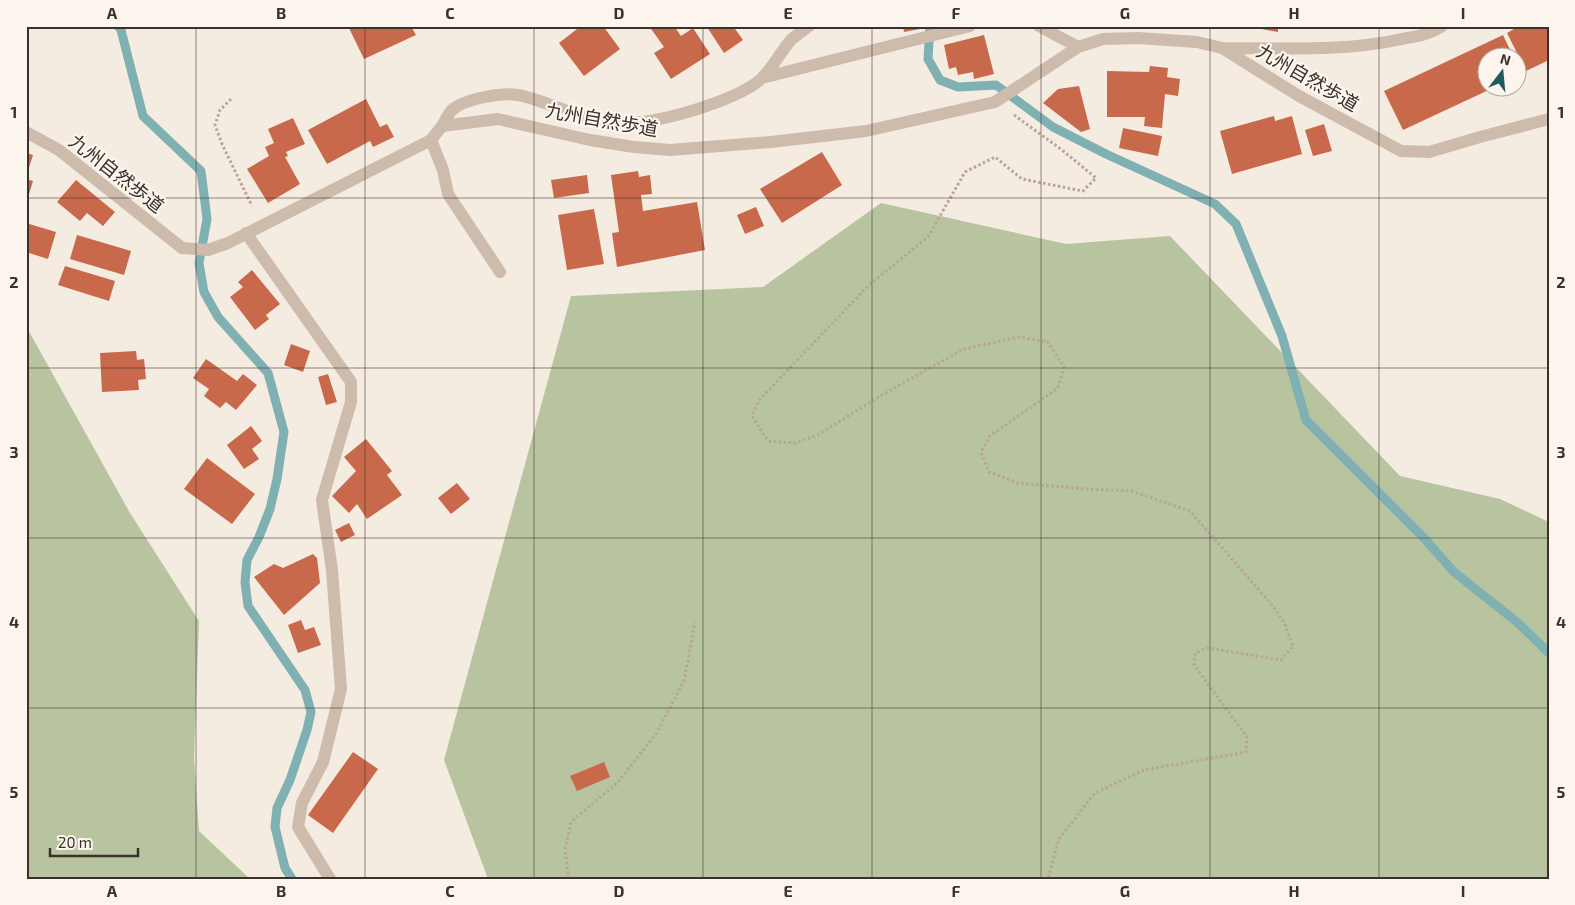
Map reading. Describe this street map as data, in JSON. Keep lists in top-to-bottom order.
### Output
{
  "streets": {
    "street": ["九州自然歩道"]
  },
  "scale_bar": "20 m",
  "north": "top",
  "grid": {
    "columns": [
      "A",
      "B",
      "C",
      "D",
      "E",
      "F",
      "G",
      "H",
      "I"
    ],
    "rows": [
      "1",
      "2",
      "3",
      "4",
      "5"
    ]
  }
}
